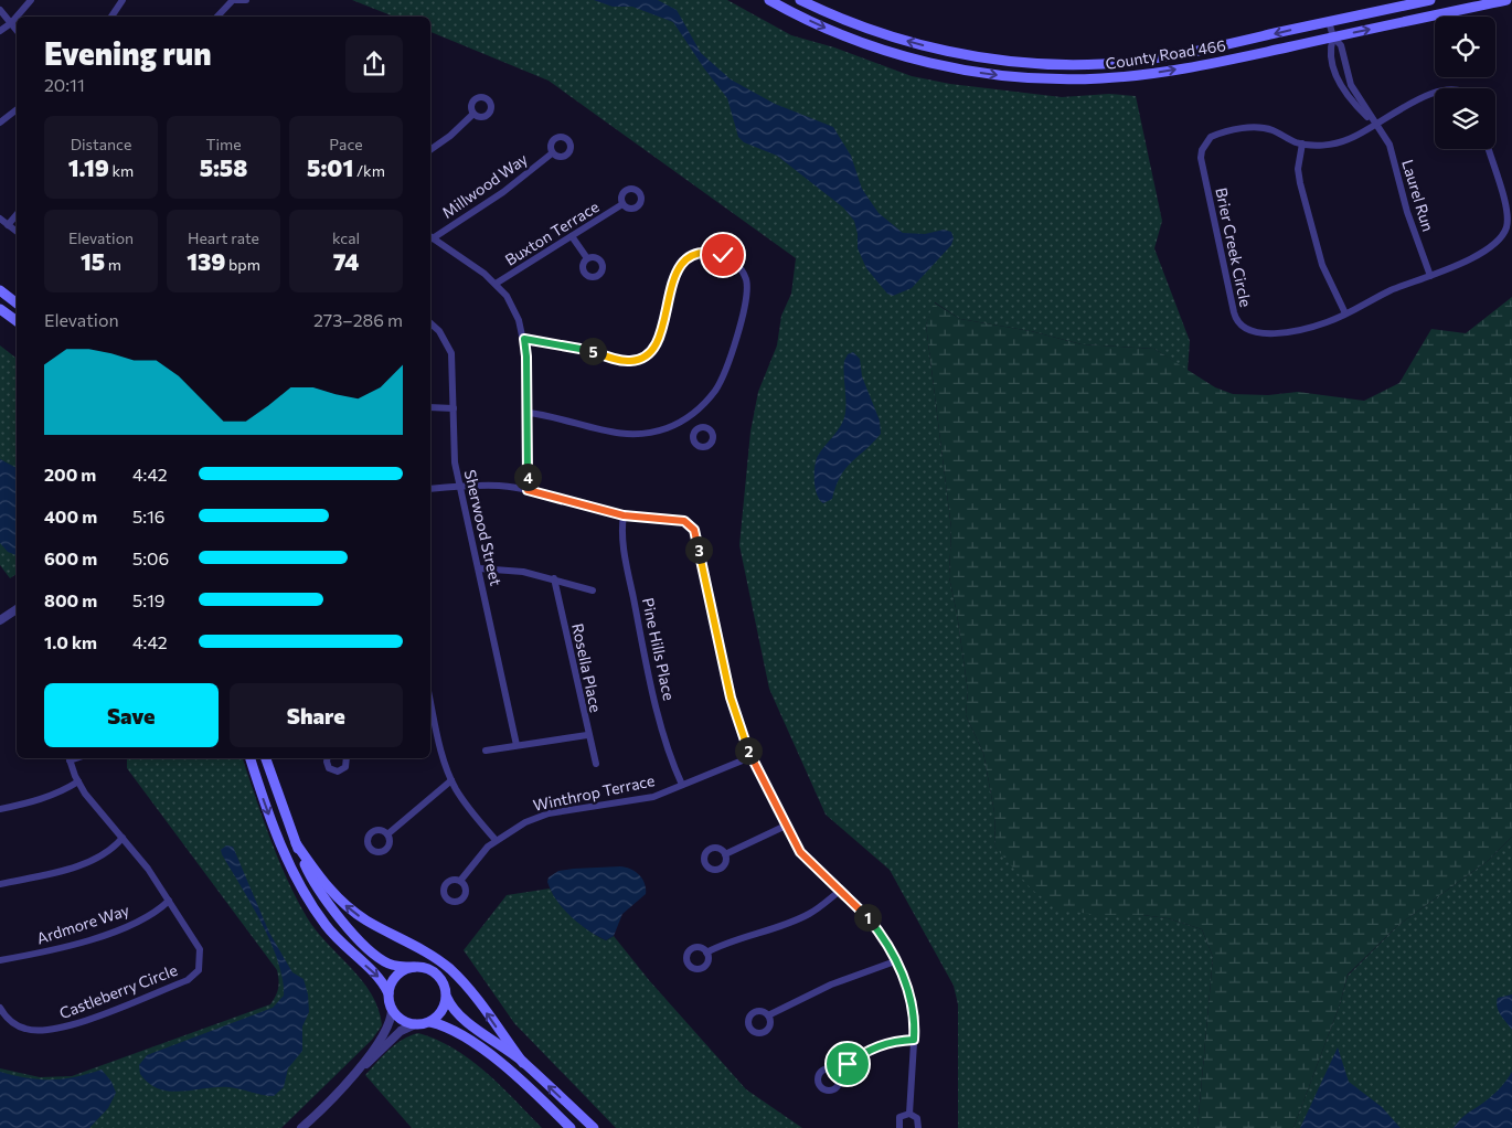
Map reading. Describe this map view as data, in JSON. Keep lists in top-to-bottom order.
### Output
{
  "streets": {
    "main road": ["County Road 466"],
    "street": [
      "Millwood Way",
      "Laurel Run",
      "Buxton Terrace",
      "Brier Creek Circle",
      "Sherwood Street",
      "Pine Hills Place",
      "Rosella Place",
      "Winthrop Terrace",
      "Ardmore Way",
      "Castleberry Circle"
    ]
  },
  "crossings": [
    ["County Road 466", "Laurel Run"],
    ["Laurel Run", "Brier Creek Circle"],
    ["Pine Hills Place", "Winthrop Terrace"],
    ["Ardmore Way", "Castleberry Circle"]
  ],
  "page": {
    "heading": ["Evening run", "20:11"],
    "stats": [
      ["Distance", "1.19 km"],
      ["Time", "5:58"],
      ["Pace", "5:01 /km"],
      ["Elevation", "15 m"],
      ["Heart rate", "139 bpm"],
      ["kcal", "74"]
    ],
    "chart": ["Elevation", "273–286 m"],
    "pins": [
      "5",
      "4",
      "3",
      "2",
      "1"
    ],
    "list": [
      {
        "name": "200 m",
        "note": "4:42"
      },
      {
        "name": "400 m",
        "note": "5:16"
      },
      {
        "name": "600 m",
        "note": "5:06"
      },
      {
        "name": "800 m",
        "note": "5:19"
      },
      {
        "name": "1.0 km",
        "note": "4:42"
      }
    ],
    "buttons": ["Save", "Share"]
  }
}
